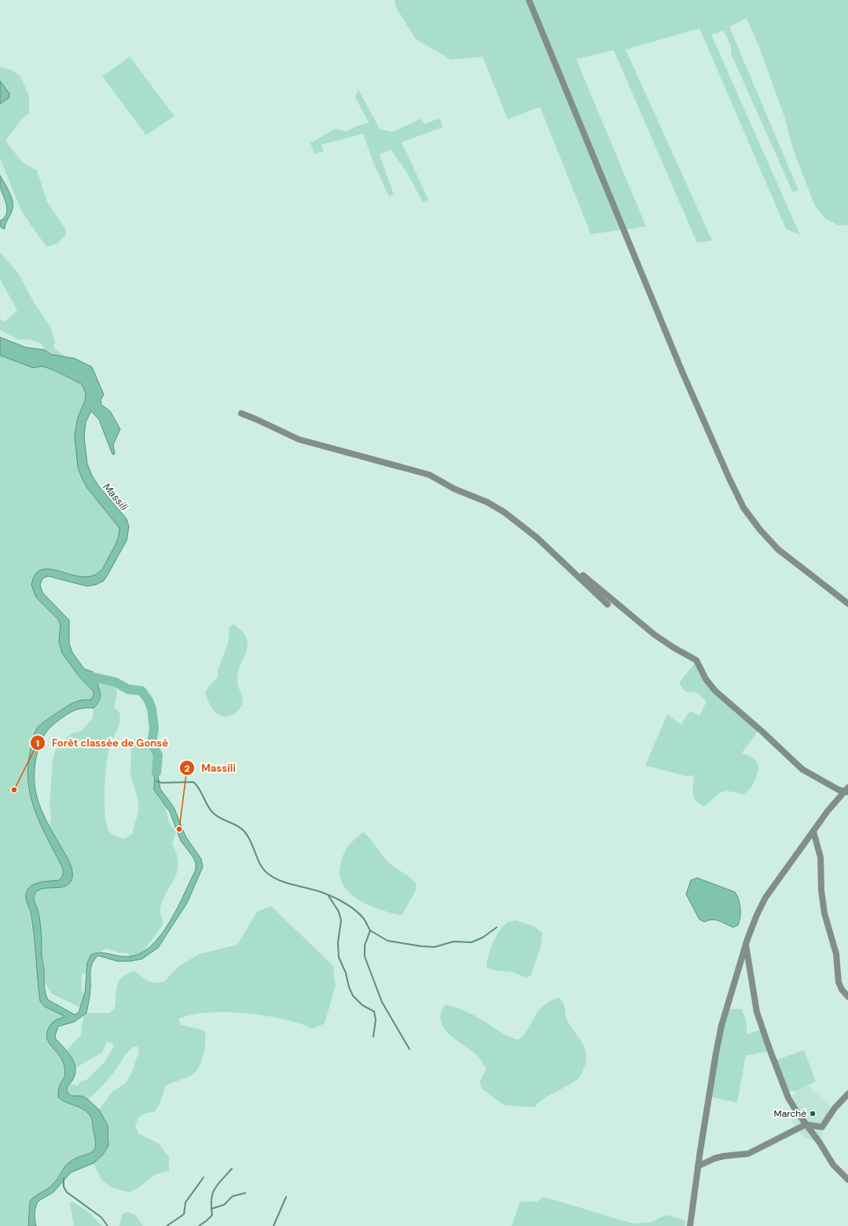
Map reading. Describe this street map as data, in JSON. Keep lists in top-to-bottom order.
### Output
{
  "water": ["Massili"],
  "places": ["Forêt classée de Gonsé", "Massili", "Marché"]
}
